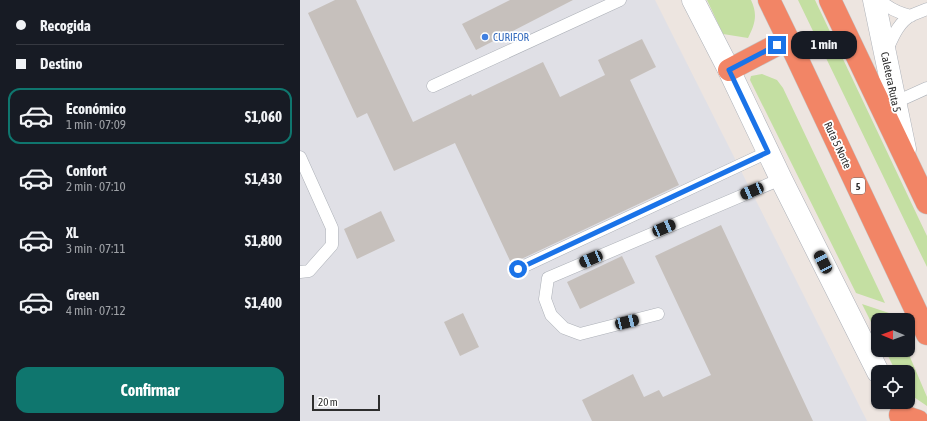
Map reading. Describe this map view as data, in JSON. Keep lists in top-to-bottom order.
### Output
{
  "streets": {
    "highway": ["Ruta 5 Norte", "5"],
    "street": ["Caletera Ruta 5"]
  },
  "places": ["CURIFOR"],
  "scale_bar": "20 m",
  "north": "left",
  "page": {
    "banner": ["Recogida", "Destino"],
    "bubble": "1 min",
    "list": [
      {
        "name": "Económico",
        "note": "1 min · 07:09",
        "value": "$1,060"
      },
      {
        "name": "Confort",
        "note": "2 min · 07:10",
        "value": "$1,430"
      },
      {
        "name": "XL",
        "note": "3 min · 07:11",
        "value": "$1,800"
      },
      {
        "name": "Green",
        "note": "4 min · 07:12",
        "value": "$1,400"
      }
    ],
    "buttons": "Confirmar",
    "scale": "20 m"
  }
}
